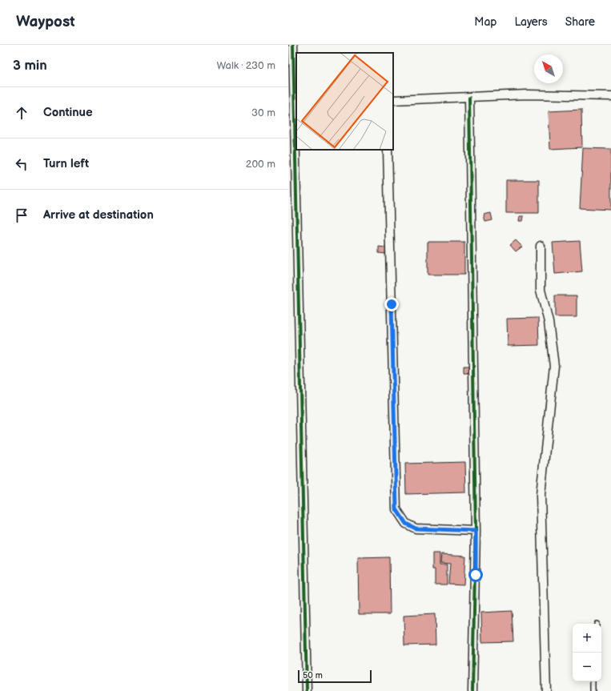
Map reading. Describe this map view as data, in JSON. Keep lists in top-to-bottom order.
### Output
{
  "scale_bar": "50 m",
  "north": "top left",
  "page": {
    "header": "Waypost",
    "nav": ["Map", "Layers", "Share"],
    "heading": ["3 min", "Walk · 230 m"],
    "list": [
      ["Continue", "30 m"],
      ["Turn left", "200 m"],
      "Arrive at destination"
    ],
    "map_buttons": ["+", "−"],
    "scale": "50 m"
  }
}
